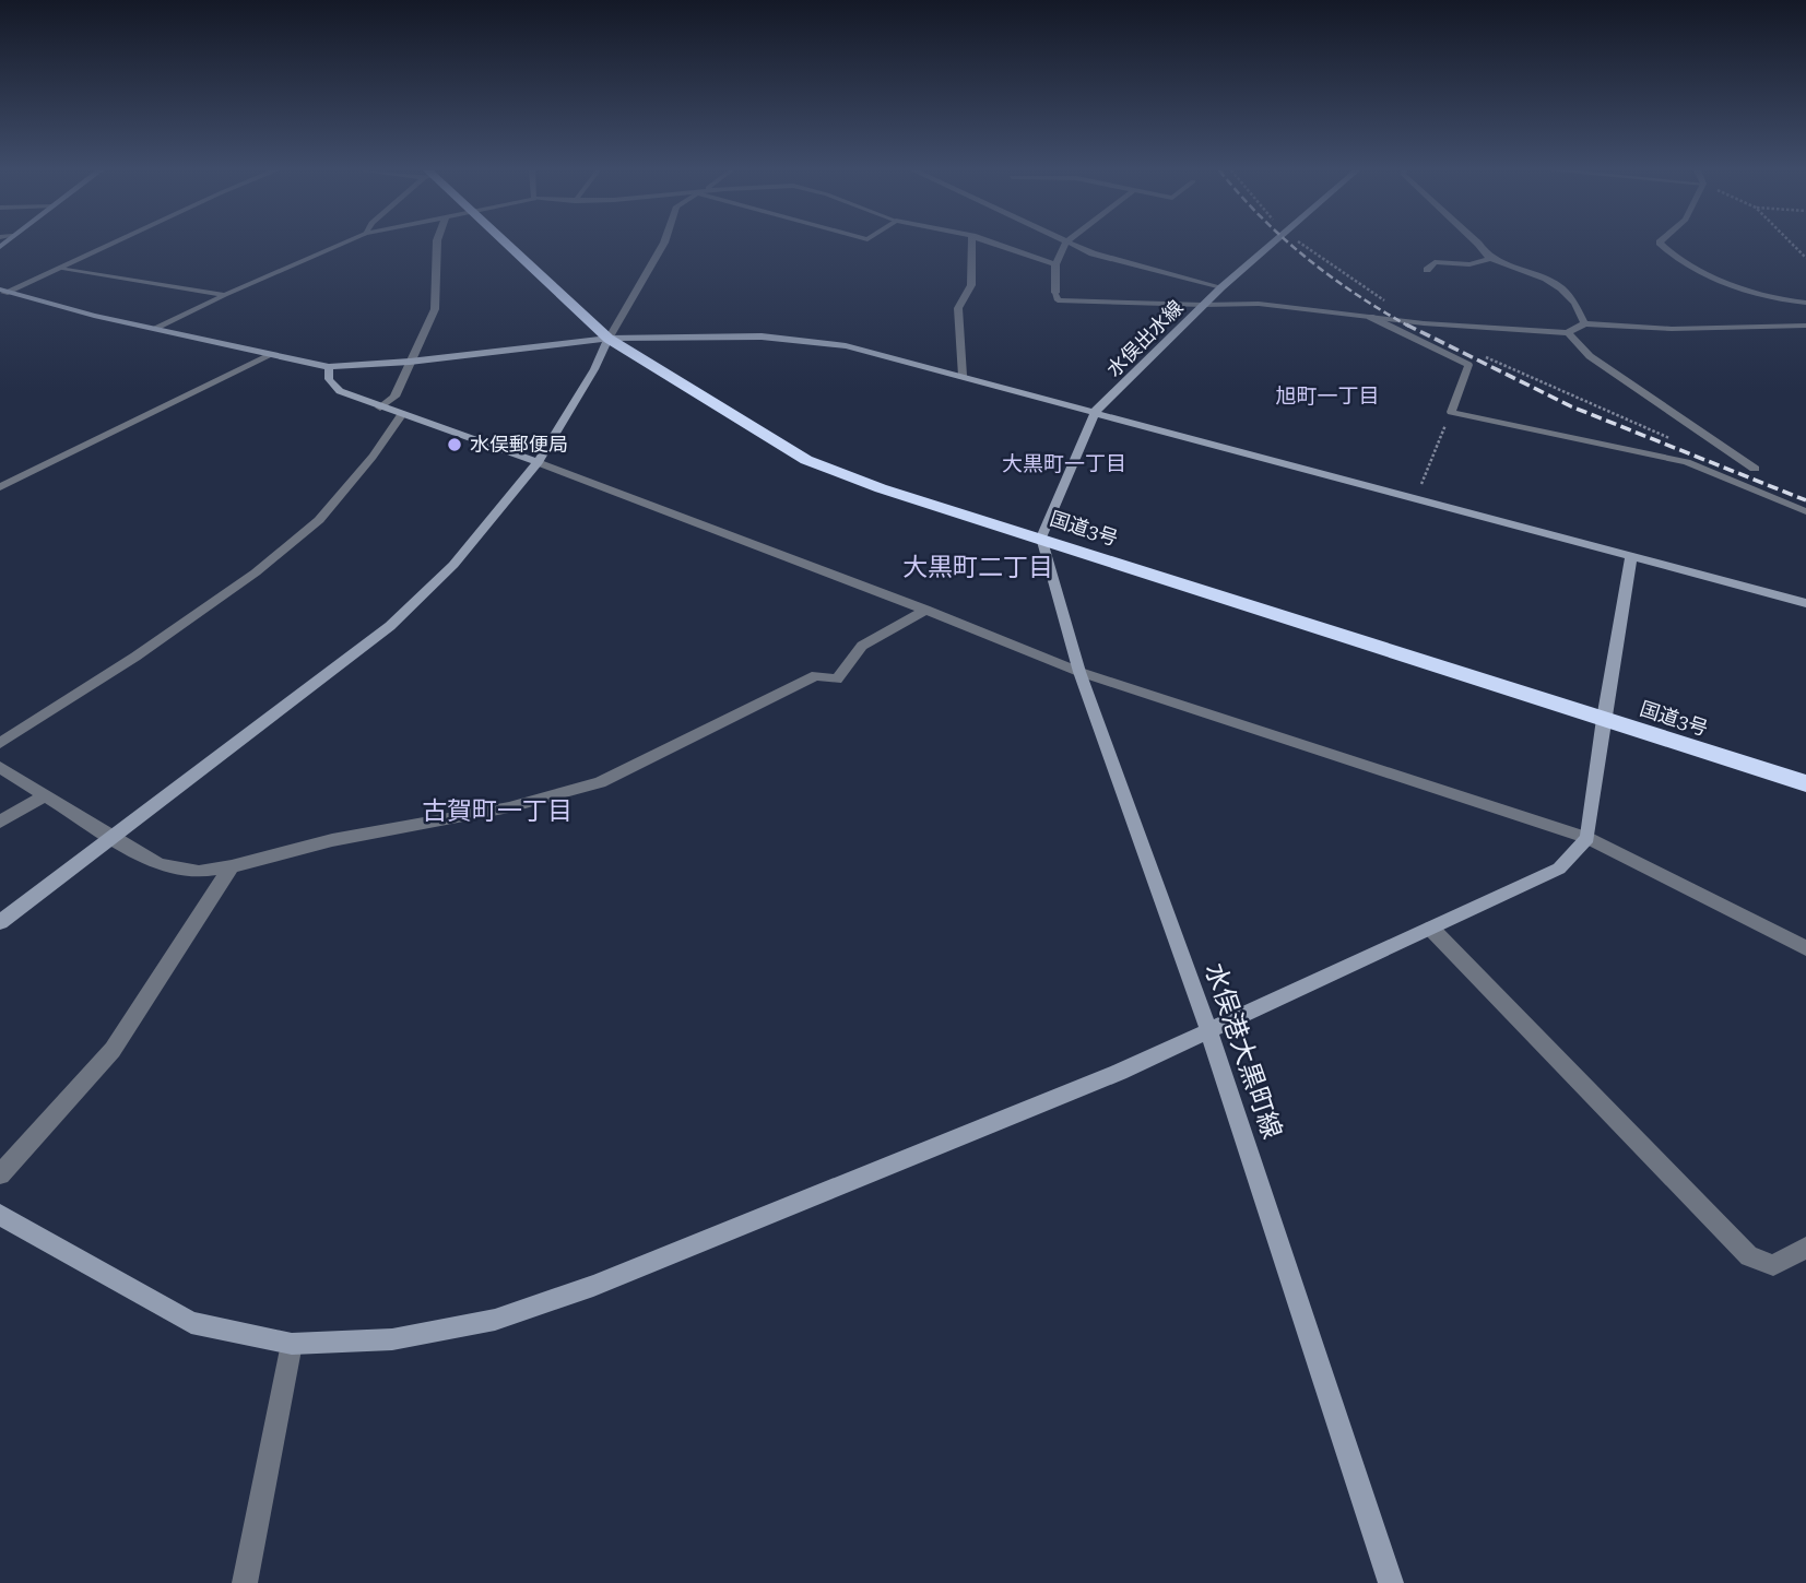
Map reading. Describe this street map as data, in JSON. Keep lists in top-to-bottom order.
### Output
{
  "streets": {
    "highway": ["国道3号"],
    "street": ["水俣出水線", "水俣港大黒町線"]
  },
  "crossings": [
    ["水俣出水線", "国道3号"],
    ["水俣出水線", "水俣港大黒町線"],
    ["国道3号", "水俣港大黒町線"]
  ],
  "districts": [
    "旭町一丁目",
    "大黒町一丁目",
    "大黒町二丁目",
    "古賀町一丁目"
  ],
  "places": ["水俣郵便局"]
}
